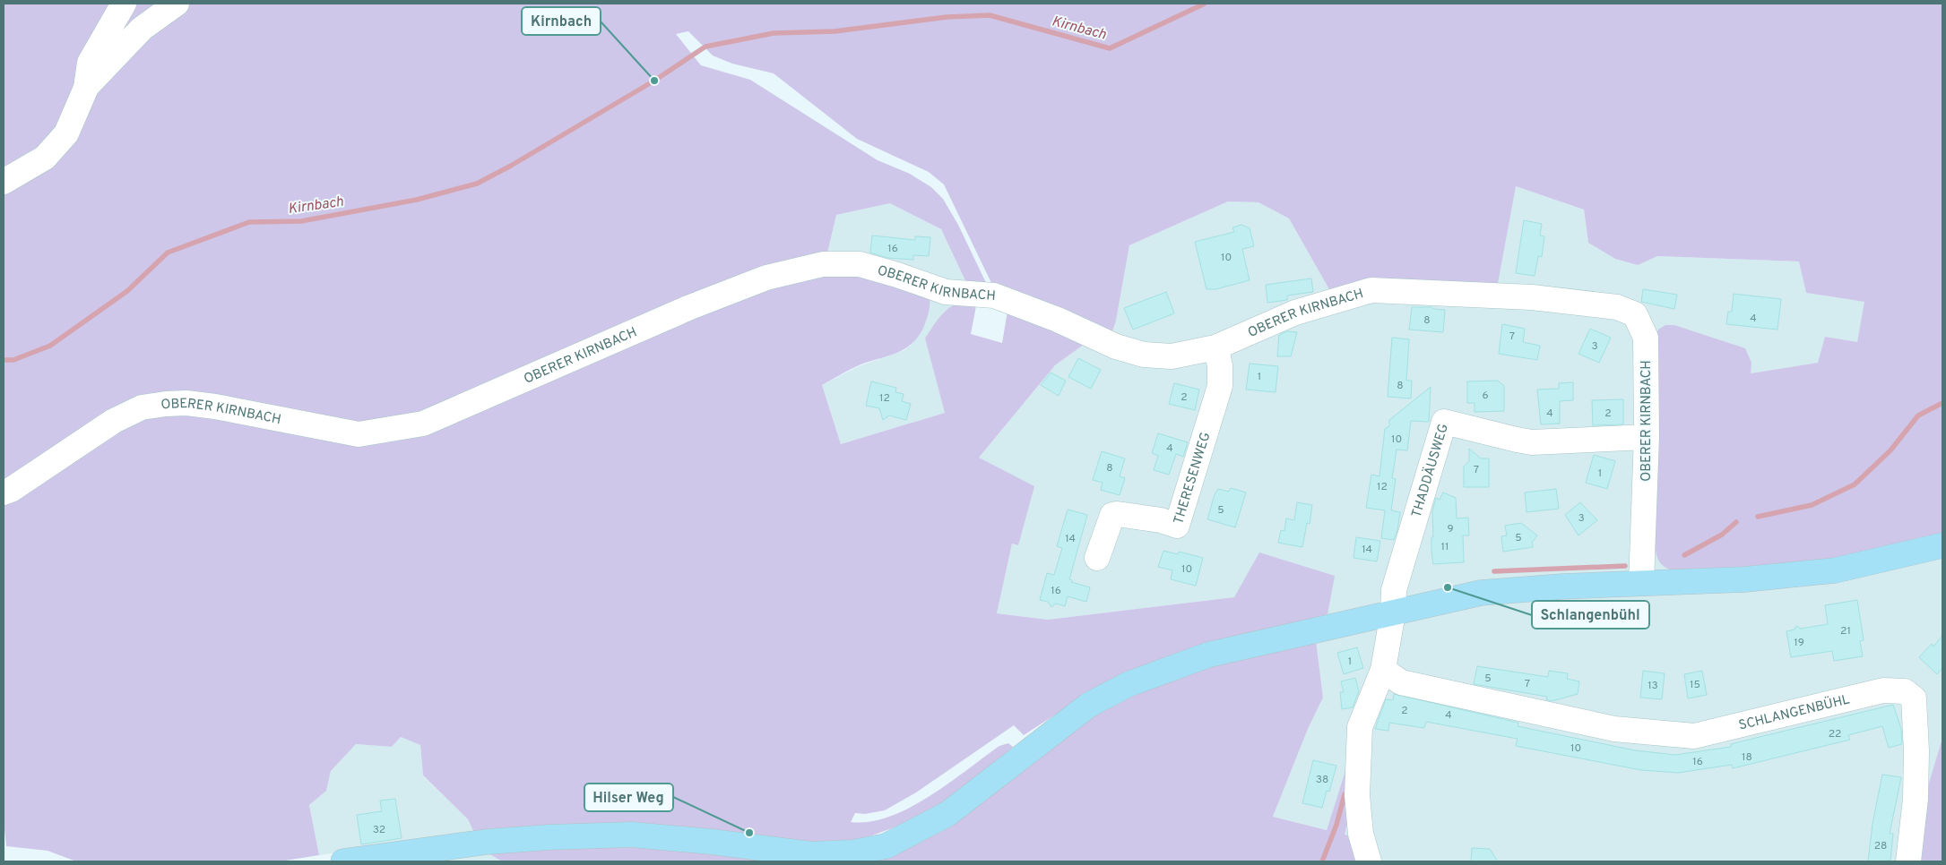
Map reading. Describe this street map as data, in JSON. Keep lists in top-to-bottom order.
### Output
{
  "streets": {
    "street": [
      "OBERER KIRNBACH",
      "THADDÄUSWEG",
      "THERESENWEG",
      "SCHLANGENBÜHL"
    ]
  },
  "crossings": [
    ["OBERER KIRNBACH", "THADDÄUSWEG"],
    ["OBERER KIRNBACH", "THERESENWEG"]
  ],
  "water": ["Kirnbach"],
  "places": ["Kirnbach", "Schlangenbühl", "Hilser Weg"],
  "house_numbers": [
    "16",
    "10",
    "4",
    "8",
    "7",
    "3",
    "1",
    "8",
    "6",
    "2",
    "12",
    "4",
    "2",
    "10",
    "4",
    "8",
    "7",
    "1",
    "12",
    "5",
    "3",
    "9",
    "5",
    "14",
    "11",
    "14",
    "10",
    "16",
    "21",
    "19",
    "1",
    "5",
    "7",
    "15",
    "13",
    "2",
    "4",
    "22",
    "10",
    "18",
    "16",
    "38",
    "32",
    "28"
  ]
}
